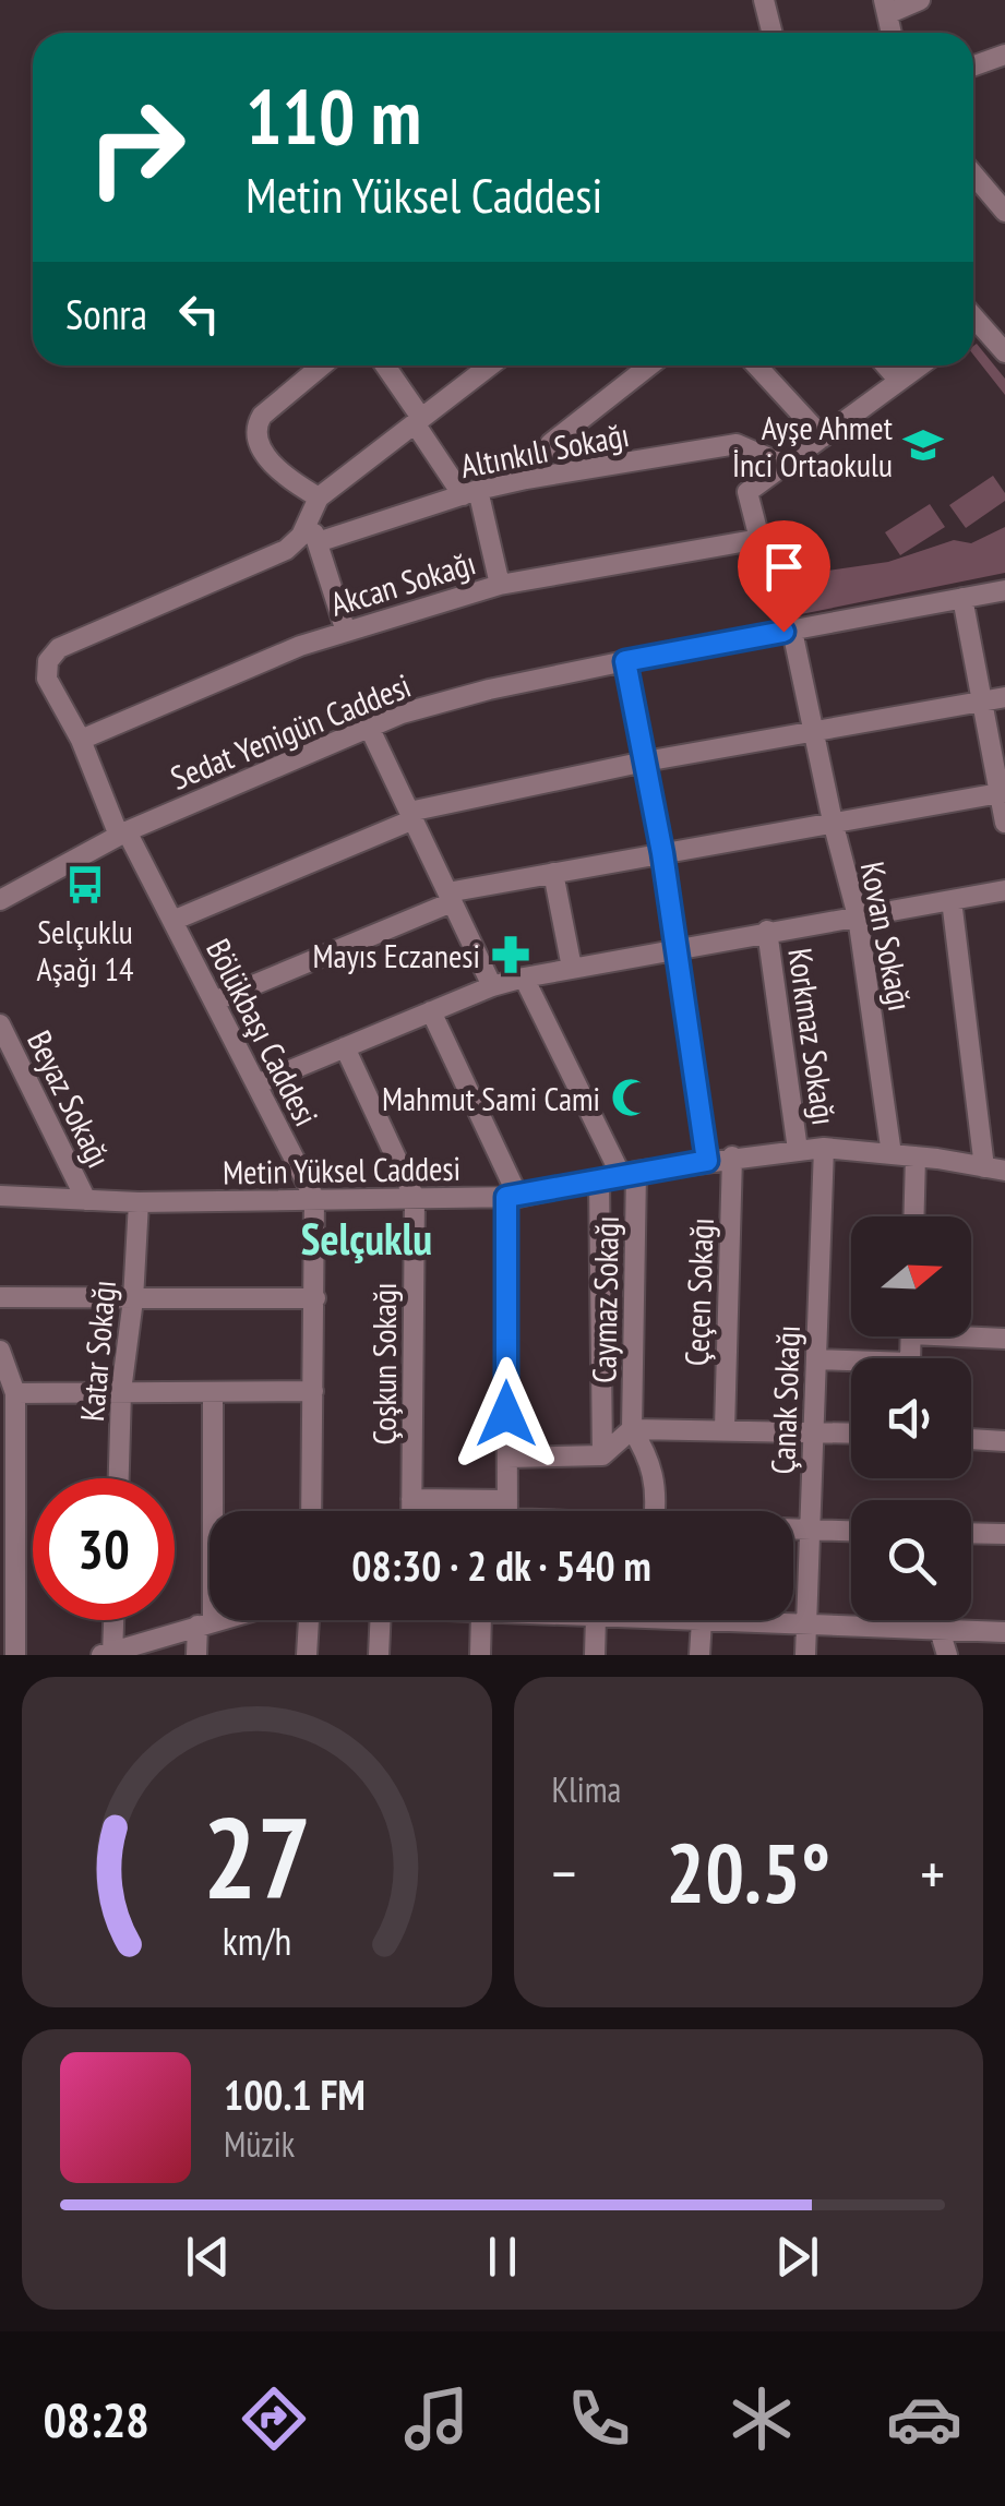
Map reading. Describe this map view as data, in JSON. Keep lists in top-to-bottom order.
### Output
{
  "streets": {
    "street": [
      "Altınkılı Sokağı",
      "Akcan Sokağı",
      "Sedat Yenigün Caddesi",
      "Kovan Sokağı",
      "Bölükbaşı Caddesi",
      "Korkmaz Sokağı",
      "Beyaz Sokağı",
      "Metin Yüksel Caddesi",
      "Çeçen Sokağı",
      "Caymaz Sokağı",
      "Katar Sokağı",
      "Çoşkun Sokağı",
      "Çanak Sokağı"
    ]
  },
  "crossings": [
    ["Altınkılı Sokağı", "Akcan Sokağı"],
    ["Akcan Sokağı", "Bölükbaşı Caddesi"],
    ["Sedat Yenigün Caddesi", "Kovan Sokağı"],
    ["Sedat Yenigün Caddesi", "Bölükbaşı Caddesi"],
    ["Kovan Sokağı", "Metin Yüksel Caddesi"],
    ["Bölükbaşı Caddesi", "Metin Yüksel Caddesi"],
    ["Korkmaz Sokağı", "Metin Yüksel Caddesi"],
    ["Beyaz Sokağı", "Metin Yüksel Caddesi"],
    ["Metin Yüksel Caddesi", "Çeçen Sokağı"],
    ["Metin Yüksel Caddesi", "Caymaz Sokağı"],
    ["Metin Yüksel Caddesi", "Katar Sokağı"],
    ["Metin Yüksel Caddesi", "Çoşkun Sokağı"],
    ["Metin Yüksel Caddesi", "Çanak Sokağı"]
  ],
  "districts": ["Selçuklu"],
  "places": {
    "school or university": ["Ayşe Ahmet İnci Ortaokulu"],
    "bus stop": ["Selçuklu Aşağı 14"],
    "pharmacy": ["Mayıs Eczanesi"],
    "mosque": ["Mahmut Sami Cami"]
  },
  "north": "right",
  "page": {
    "turn": ["110 m", "Metin Yüksel Caddesi"],
    "then": "Sonra",
    "limit": "30",
    "trip": "08:30 · 2 dk · 540 m",
    "tile": "Klima",
    "heat": ["−", "20.5°", "+"],
    "song": ["100.1 FM", "Müzik"],
    "tabs": "08:28",
    "gauge": ["27", "km/h"]
  }
}
